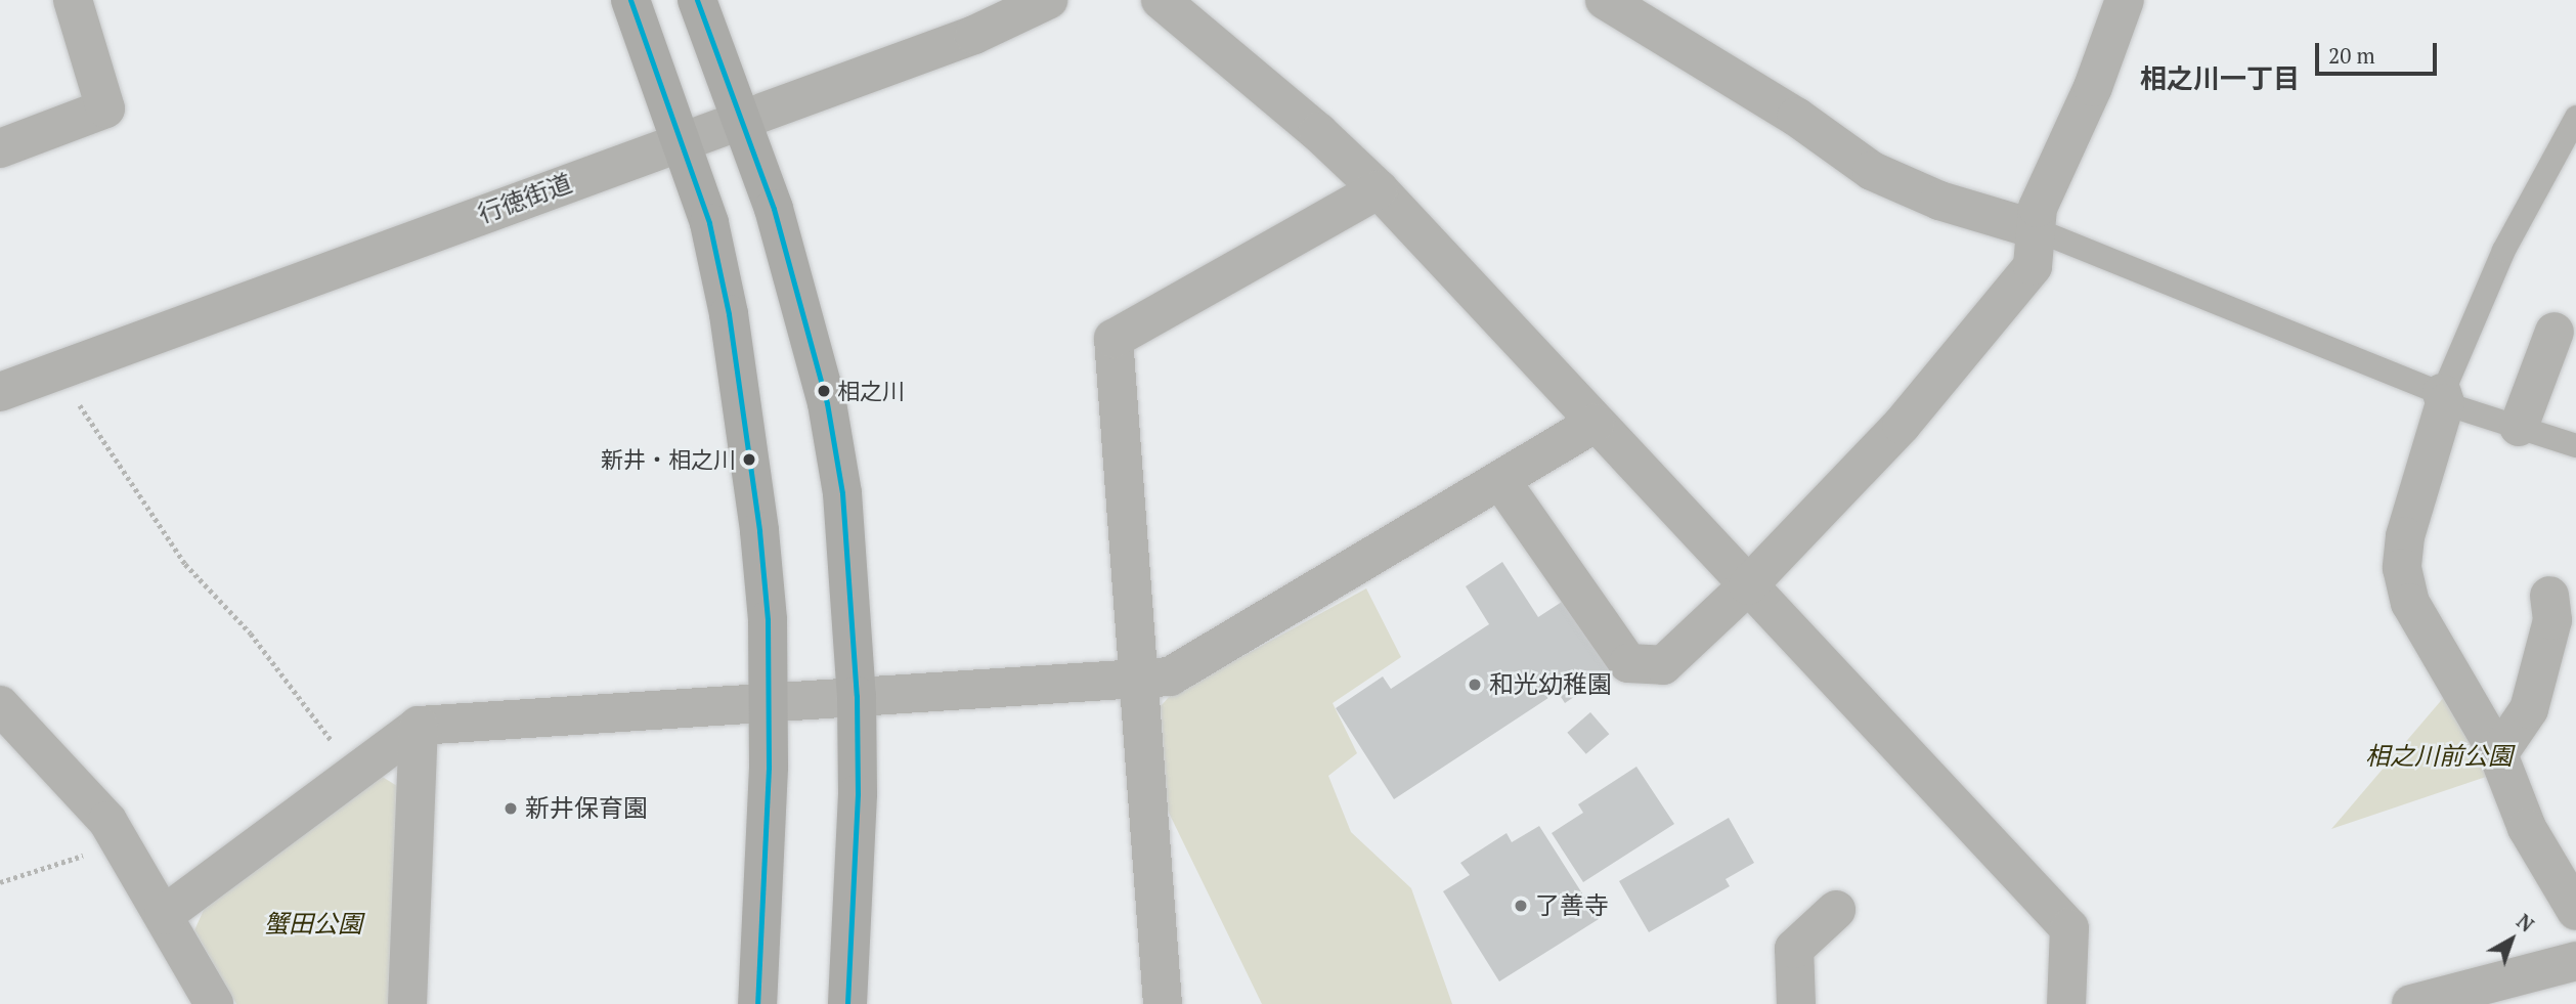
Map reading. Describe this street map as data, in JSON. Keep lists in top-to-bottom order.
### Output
{
  "streets": {
    "street": ["行徳街道"]
  },
  "districts": ["相之川一丁目"],
  "parks": ["相之川前公園", "蟹田公園"],
  "places": [
    "相之川",
    "新井・相之川",
    "和光幼稚園",
    "新井保育園",
    "了善寺"
  ],
  "scale_bar": "20 m",
  "north": "top right"
}
